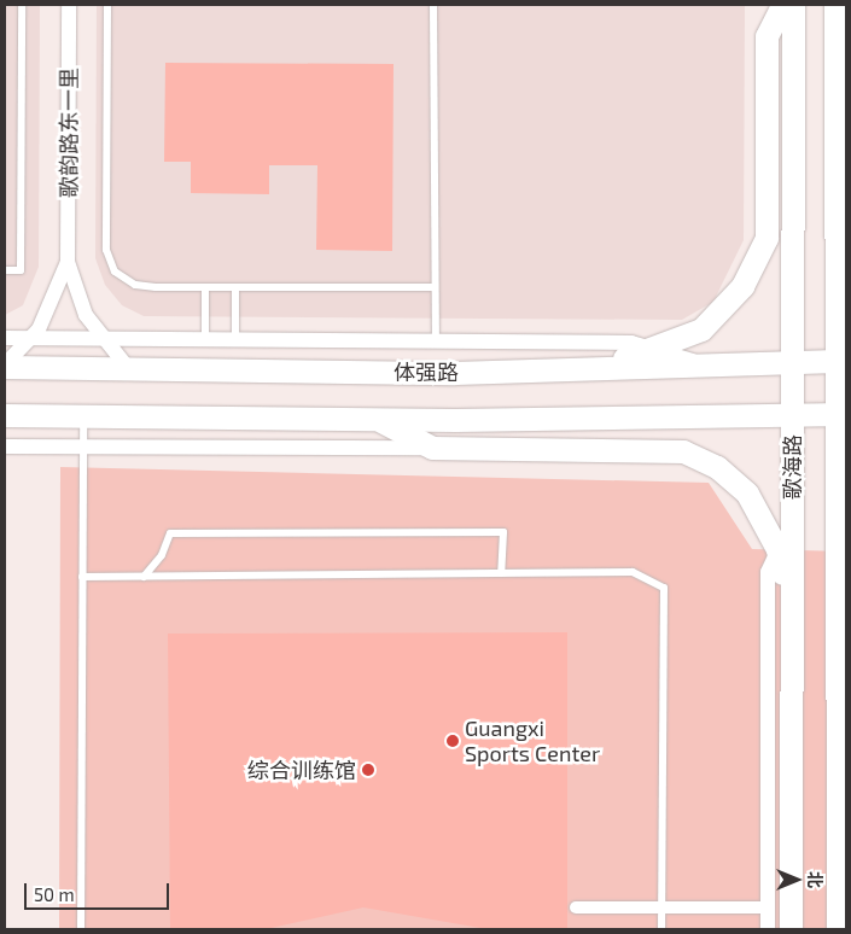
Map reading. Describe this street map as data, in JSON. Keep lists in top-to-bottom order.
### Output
{
  "streets": {
    "main road": ["体强路", "歌海路"],
    "street": ["歌韵路东一里"]
  },
  "crossings": [
    ["歌韵路东一里", "体强路"],
    ["体强路", "歌海路"]
  ],
  "places": ["Guangxi Sports Center", "综合训练馆"],
  "scale_bar": "50 m",
  "north": "right"
}
